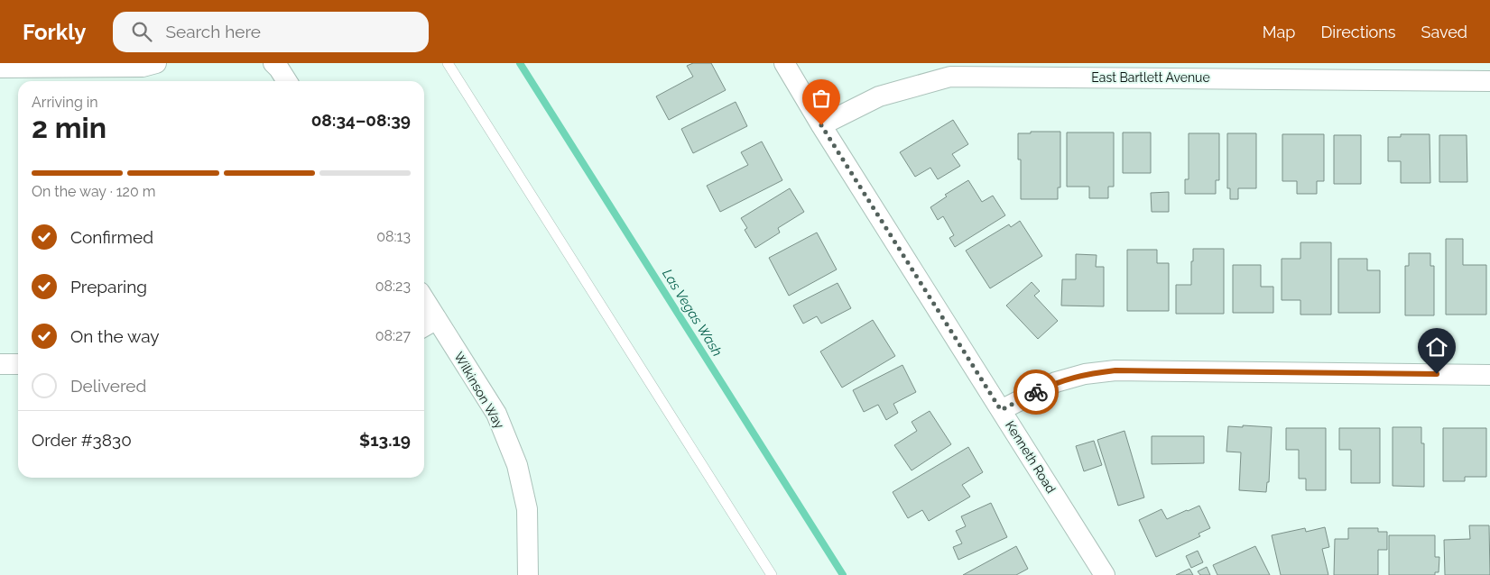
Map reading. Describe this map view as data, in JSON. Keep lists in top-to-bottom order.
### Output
{
  "streets": {
    "street": ["East Bartlett Avenue", "Wilkinson Way", "Kenneth Road"]
  },
  "crossings": [
    ["East Bartlett Avenue", "Kenneth Road"]
  ],
  "water": ["Las Vegas Wash"],
  "page": {
    "header": "Forkly",
    "search": "Search here",
    "nav": ["Map", "Directions", "Saved"],
    "heading": ["2 min", "Arriving in", "08:34–08:39"],
    "panel": ["Order #3830", "$13.19"],
    "bar": "On the way · 120 m",
    "list": [
      ["Confirmed", "08:13"],
      ["Preparing", "08:23"],
      ["On the way", "08:27"],
      "Delivered"
    ]
  }
}
